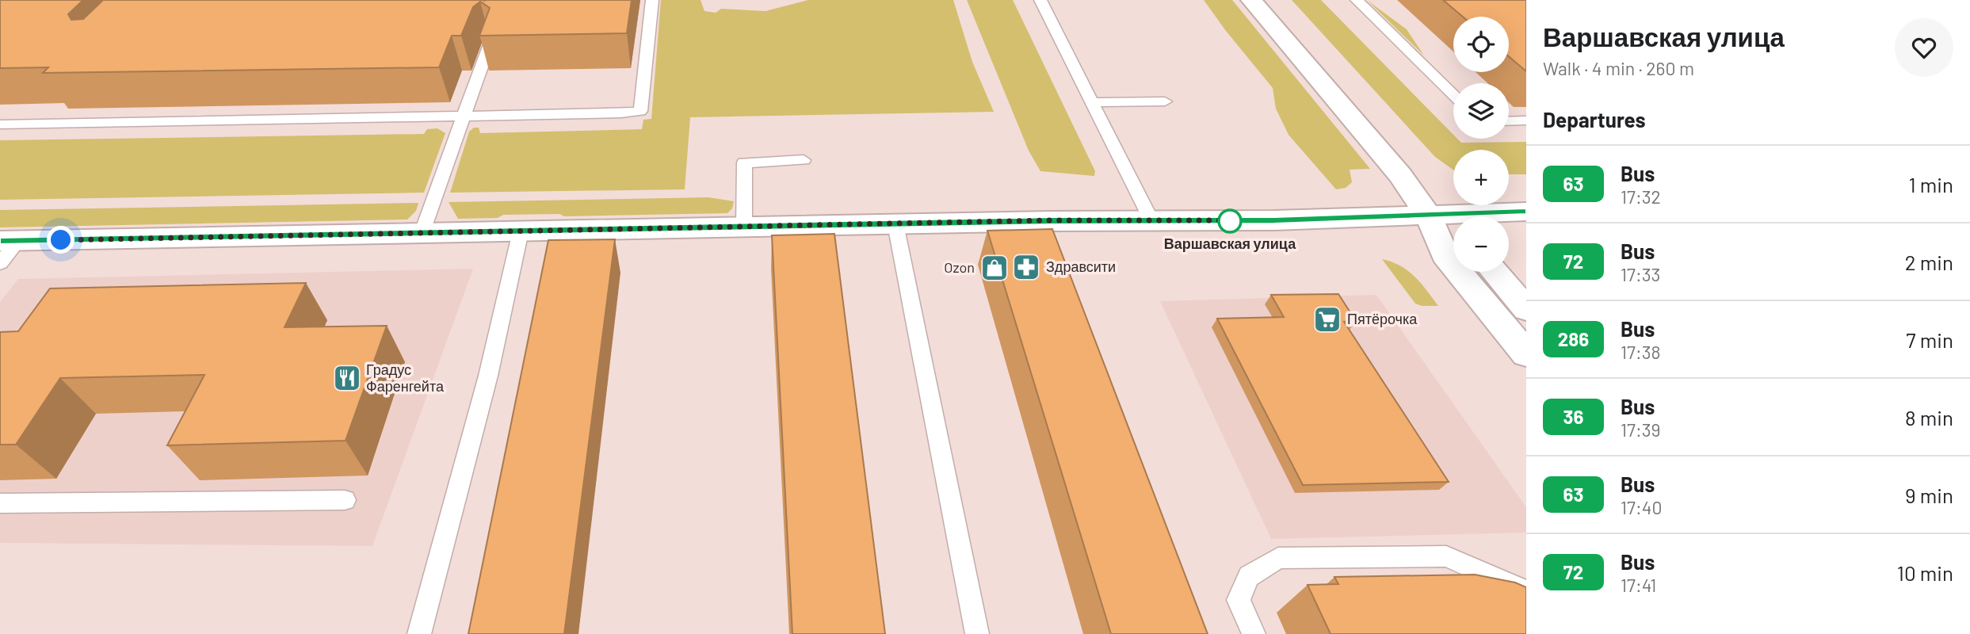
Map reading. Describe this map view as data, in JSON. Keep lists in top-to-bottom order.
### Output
{
  "places": {
    "other": ["Варшавская улица"],
    "pharmacy": ["Здравсити"],
    "shop": ["Ozon"],
    "supermarket": ["Пятёрочка"],
    "restaurant": ["Градус Фаренгейта"]
  },
  "lines": ["bus line 63"],
  "page": {
    "heading": [
      ["Варшавская улица", "Walk · 4 min · 260 m"],
      "Departures"
    ],
    "map_buttons": ["+", "−"],
    "list": [
      {
        "mark": "63",
        "name": "Bus",
        "note": "17:32",
        "value": "1 min"
      },
      {
        "mark": "72",
        "name": "Bus",
        "note": "17:33",
        "value": "2 min"
      },
      {
        "mark": "286",
        "name": "Bus",
        "note": "17:38",
        "value": "7 min"
      },
      {
        "mark": "36",
        "name": "Bus",
        "note": "17:39",
        "value": "8 min"
      },
      {
        "mark": "63",
        "name": "Bus",
        "note": "17:40",
        "value": "9 min"
      },
      {
        "mark": "72",
        "name": "Bus",
        "note": "17:41",
        "value": "10 min"
      }
    ]
  }
}
